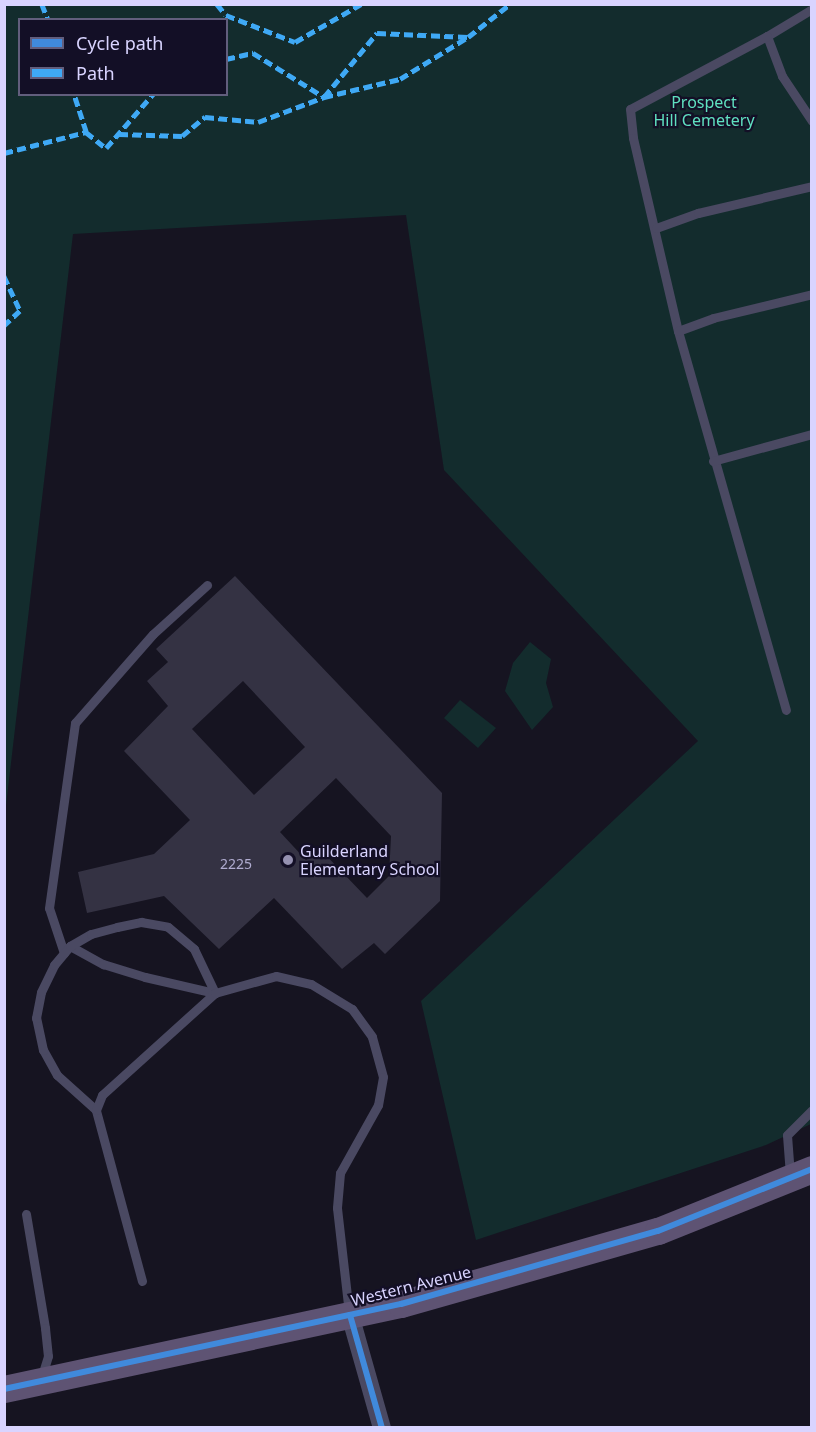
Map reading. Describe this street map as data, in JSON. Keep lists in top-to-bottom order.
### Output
{
  "streets": {
    "main road": ["Western Avenue"]
  },
  "parks": ["Prospect Hill Cemetery"],
  "places": ["Guilderland Elementary School"],
  "house_numbers": ["2225"],
  "legend": ["Cycle path", "Path"]
}
